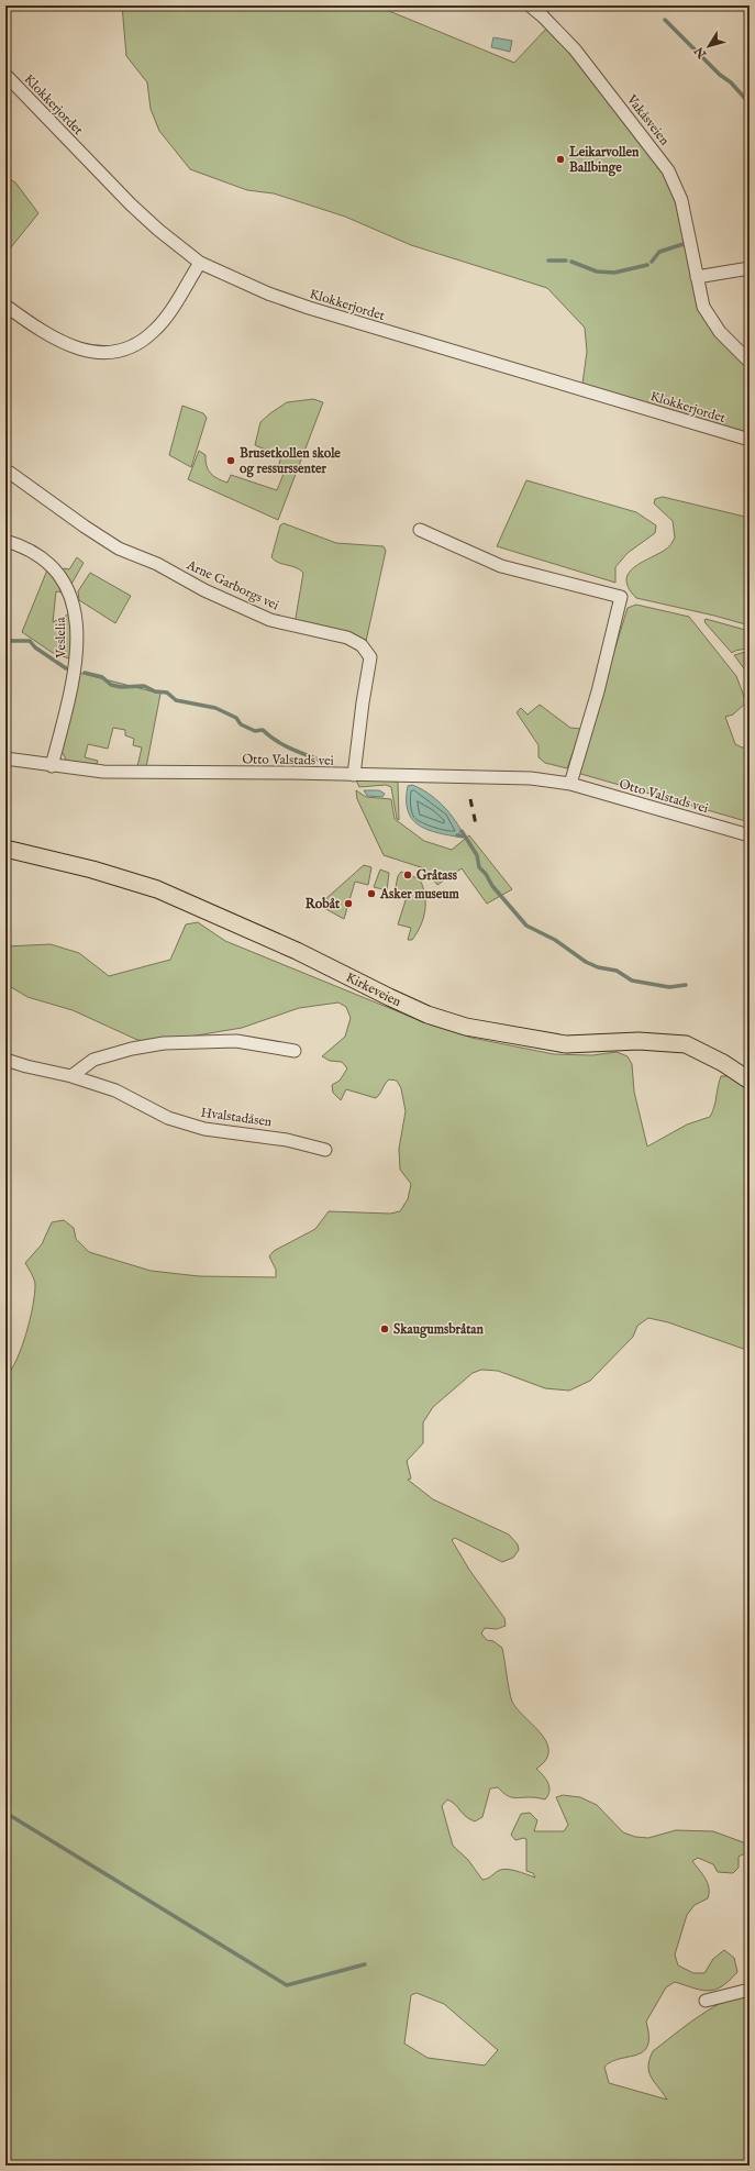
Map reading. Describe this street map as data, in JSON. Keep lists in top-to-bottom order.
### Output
{
  "streets": {
    "main road": ["Kirkeveien"],
    "street": [
      "Klokkerjordet",
      "Vakåsveien",
      "Arne Garborgs vei",
      "Veslelia",
      "Otto Valstads vei",
      "Hvalstadåsen"
    ]
  },
  "crossings": [
    ["Arne Garborgs vei", "Otto Valstads vei"],
    ["Veslelia", "Otto Valstads vei"]
  ],
  "places": [
    "Leikarvollen Ballbinge",
    "Brusetkollen skole og ressurssenter",
    "Gråtass",
    "Asker museum",
    "Robåt",
    "Skaugumsbråtan"
  ],
  "north": "bottom left"
}
